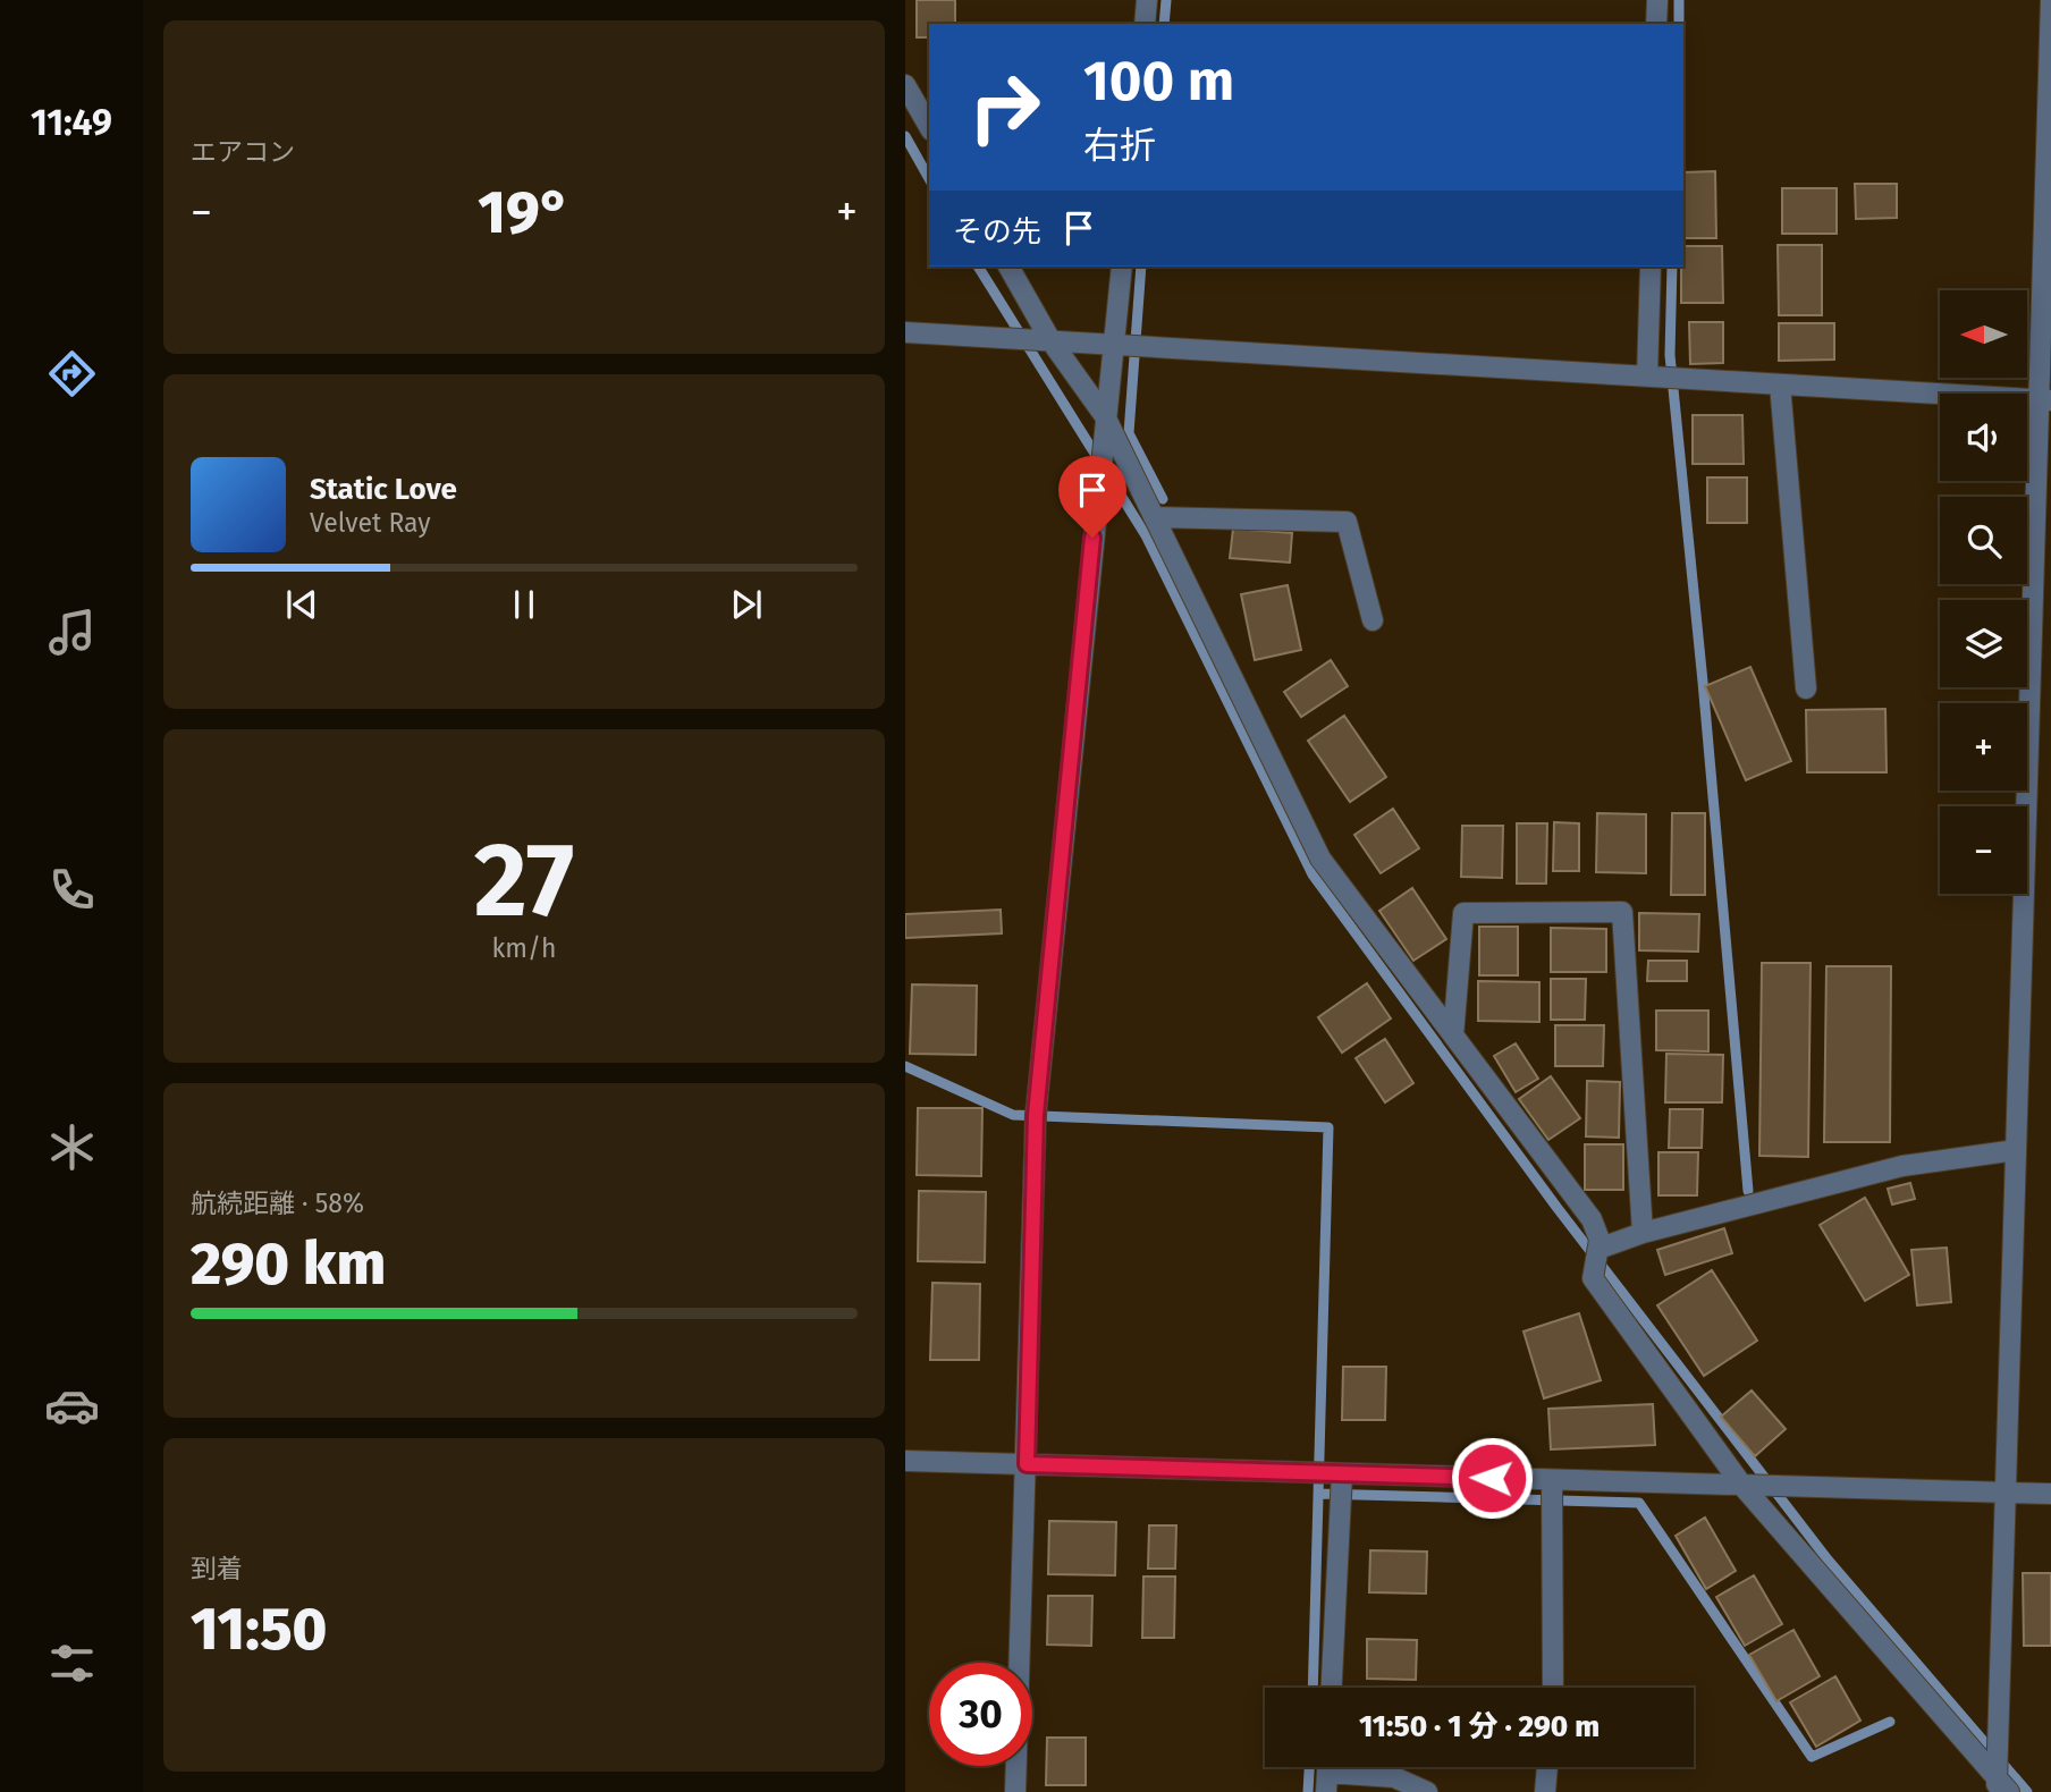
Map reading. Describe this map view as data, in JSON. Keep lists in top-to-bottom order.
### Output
{
  "north": "left",
  "page": {
    "tabs": "11:49",
    "tile": [
      "エアコン",
      ["27", "km/h"],
      ["航続距離 · 58%", "290 km"],
      ["到着", "11:50"]
    ],
    "turn": ["100 m", "右折"],
    "heat": ["−", "19°", "+"],
    "then": "その先",
    "map_buttons": ["+", "−"],
    "song": ["Static Love", "Velvet Ray"],
    "limit": "30",
    "trip": "11:50 · 1 分 · 290 m"
  }
}
